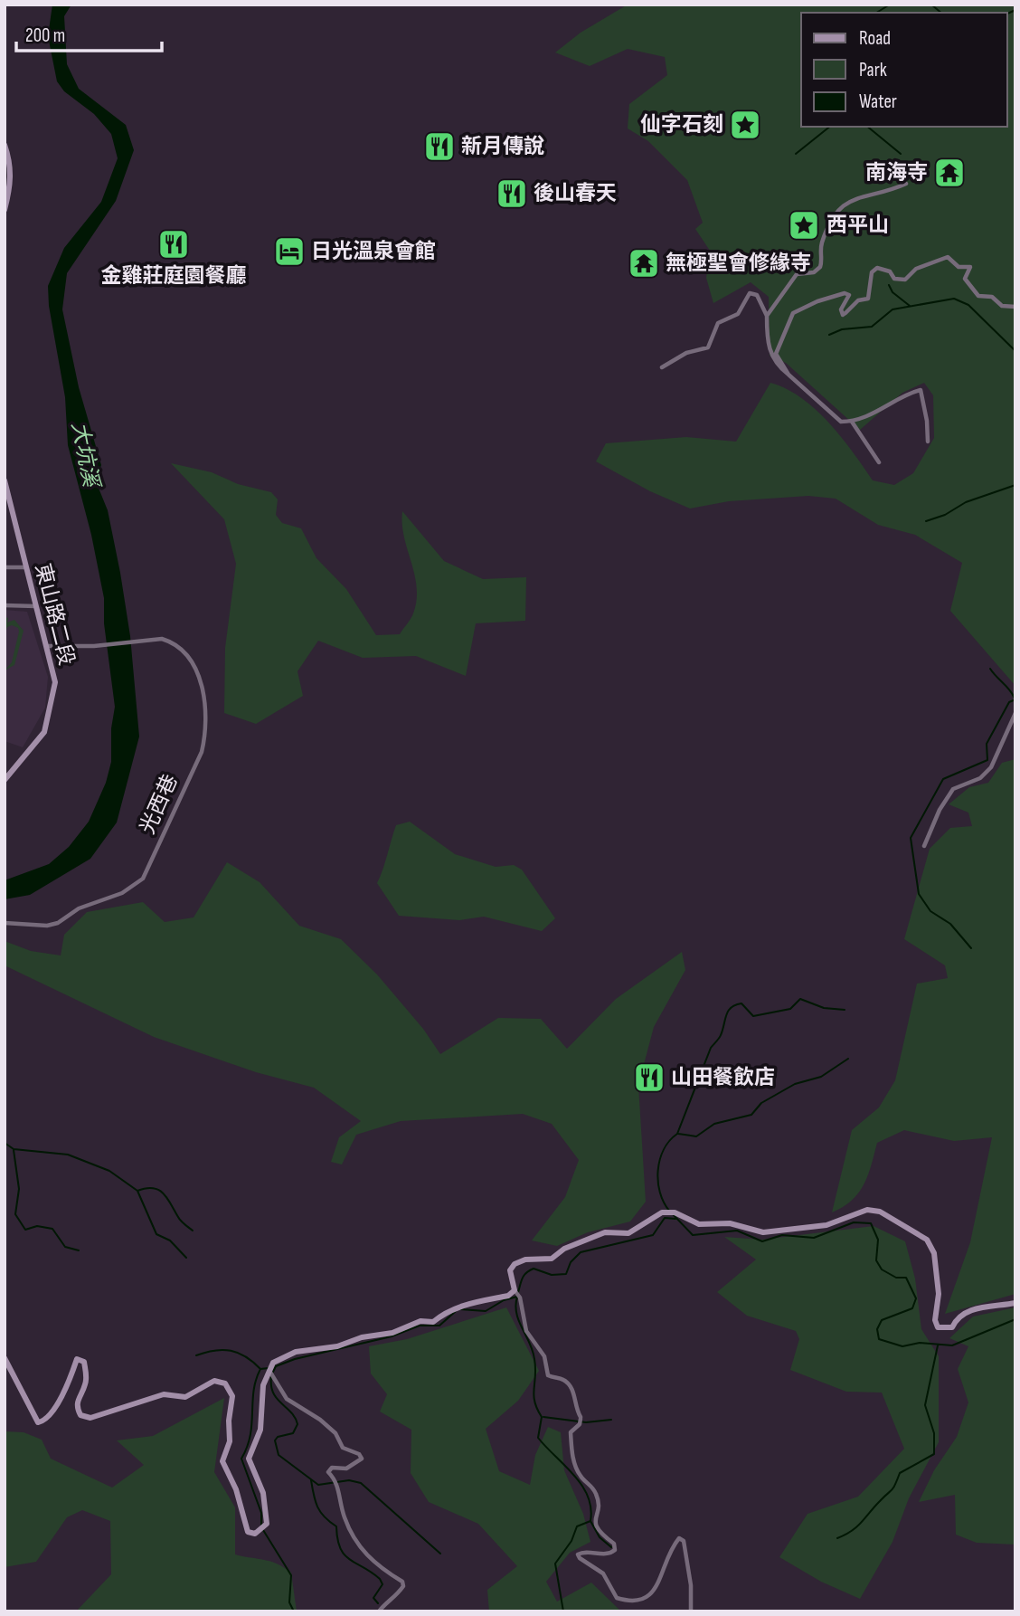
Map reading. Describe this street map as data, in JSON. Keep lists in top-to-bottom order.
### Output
{
  "streets": {
    "street": ["東山路二段", "光西巷"]
  },
  "crossings": [
    ["東山路二段", "光西巷"]
  ],
  "water": ["大坑溪"],
  "places": {
    "place": ["仙字石刻", "西平山"],
    "restaurant": [
      "新月傳說",
      "後山春天",
      "金雞莊庭園餐廳",
      "山田餐飲店"
    ],
    "temple": ["南海寺", "無極聖會修緣寺"],
    "hotel": ["日光溫泉會館"]
  },
  "legend": ["Road", "Park", "Water"],
  "scale_bar": "200 m"
}
